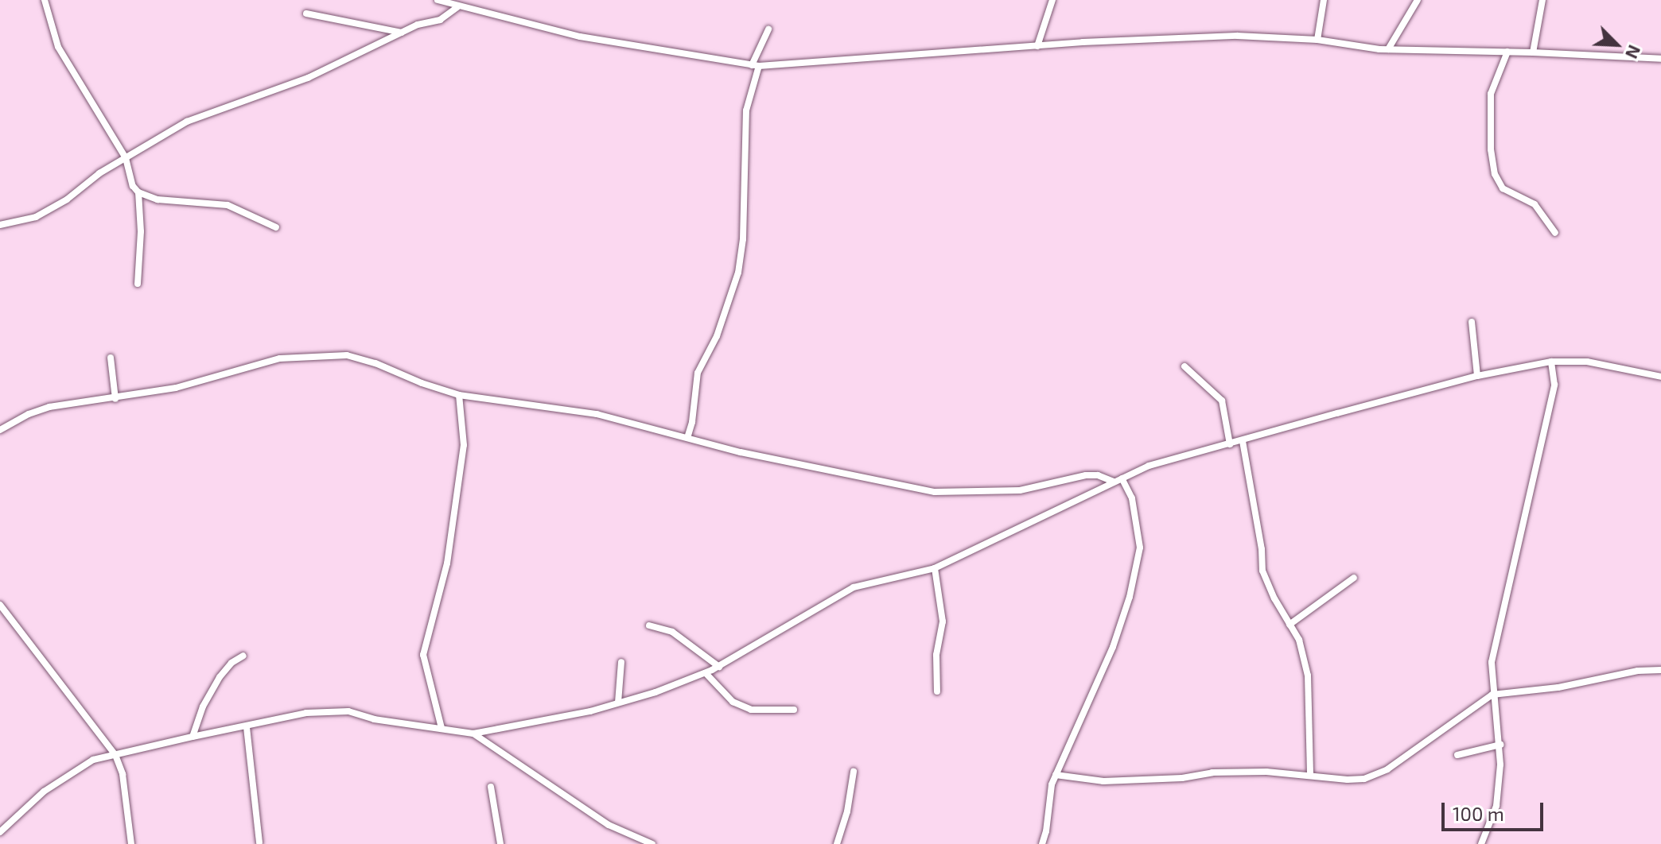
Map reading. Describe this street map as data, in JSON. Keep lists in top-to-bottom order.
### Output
{
  "scale_bar": "100 m",
  "north": "bottom right"
}
